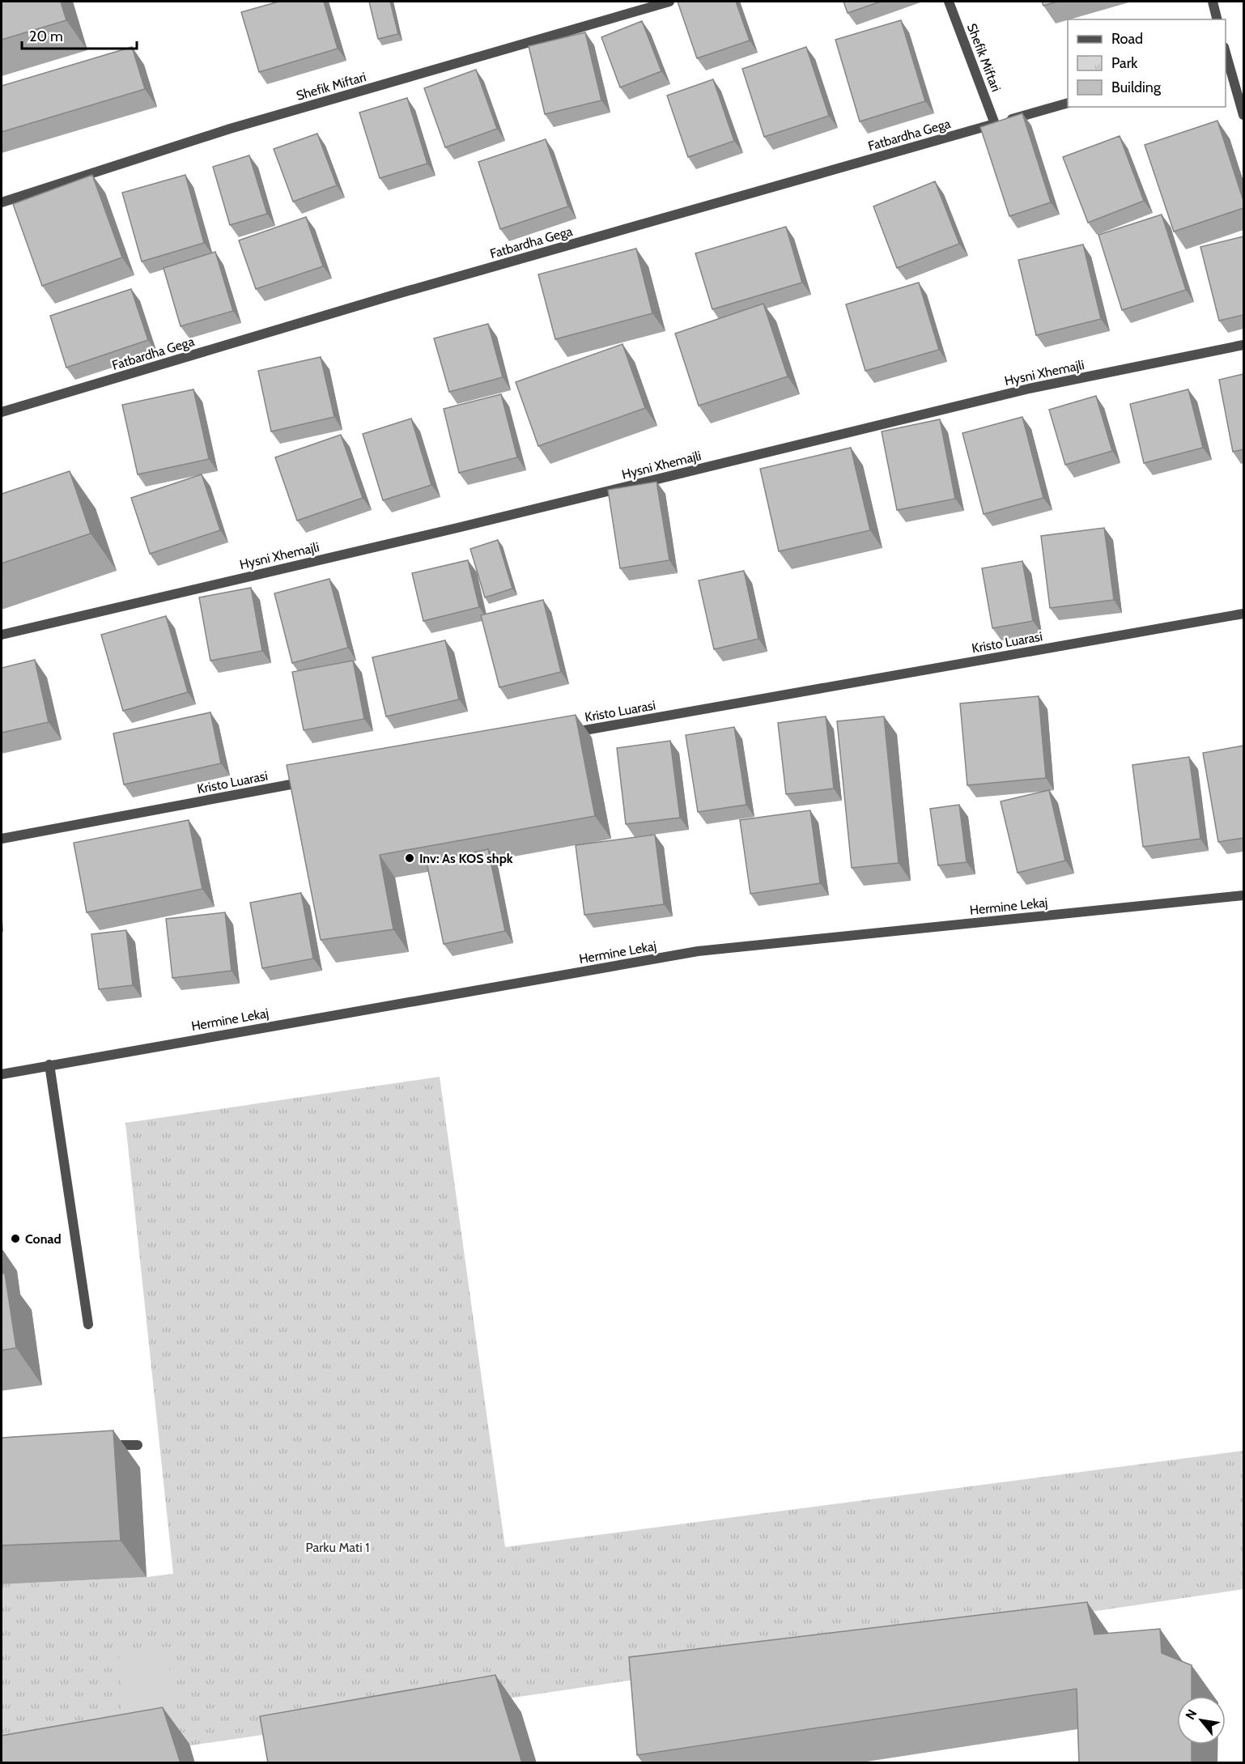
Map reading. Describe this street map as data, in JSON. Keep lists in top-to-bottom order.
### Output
{
  "streets": {
    "street": [
      "Shefik Miftari",
      "Fatbardha Gega",
      "Hysni Xhemajli",
      "Kristo Luarasi",
      "Hermine Lekaj"
    ]
  },
  "crossings": [
    ["Shefik Miftari", "Fatbardha Gega"]
  ],
  "parks": ["Parku Mati 1"],
  "places": ["Inv: As KOS shpk", "Conad"],
  "legend": ["Road", "Park", "Building"],
  "scale_bar": "20 m",
  "north": "top left"
}
